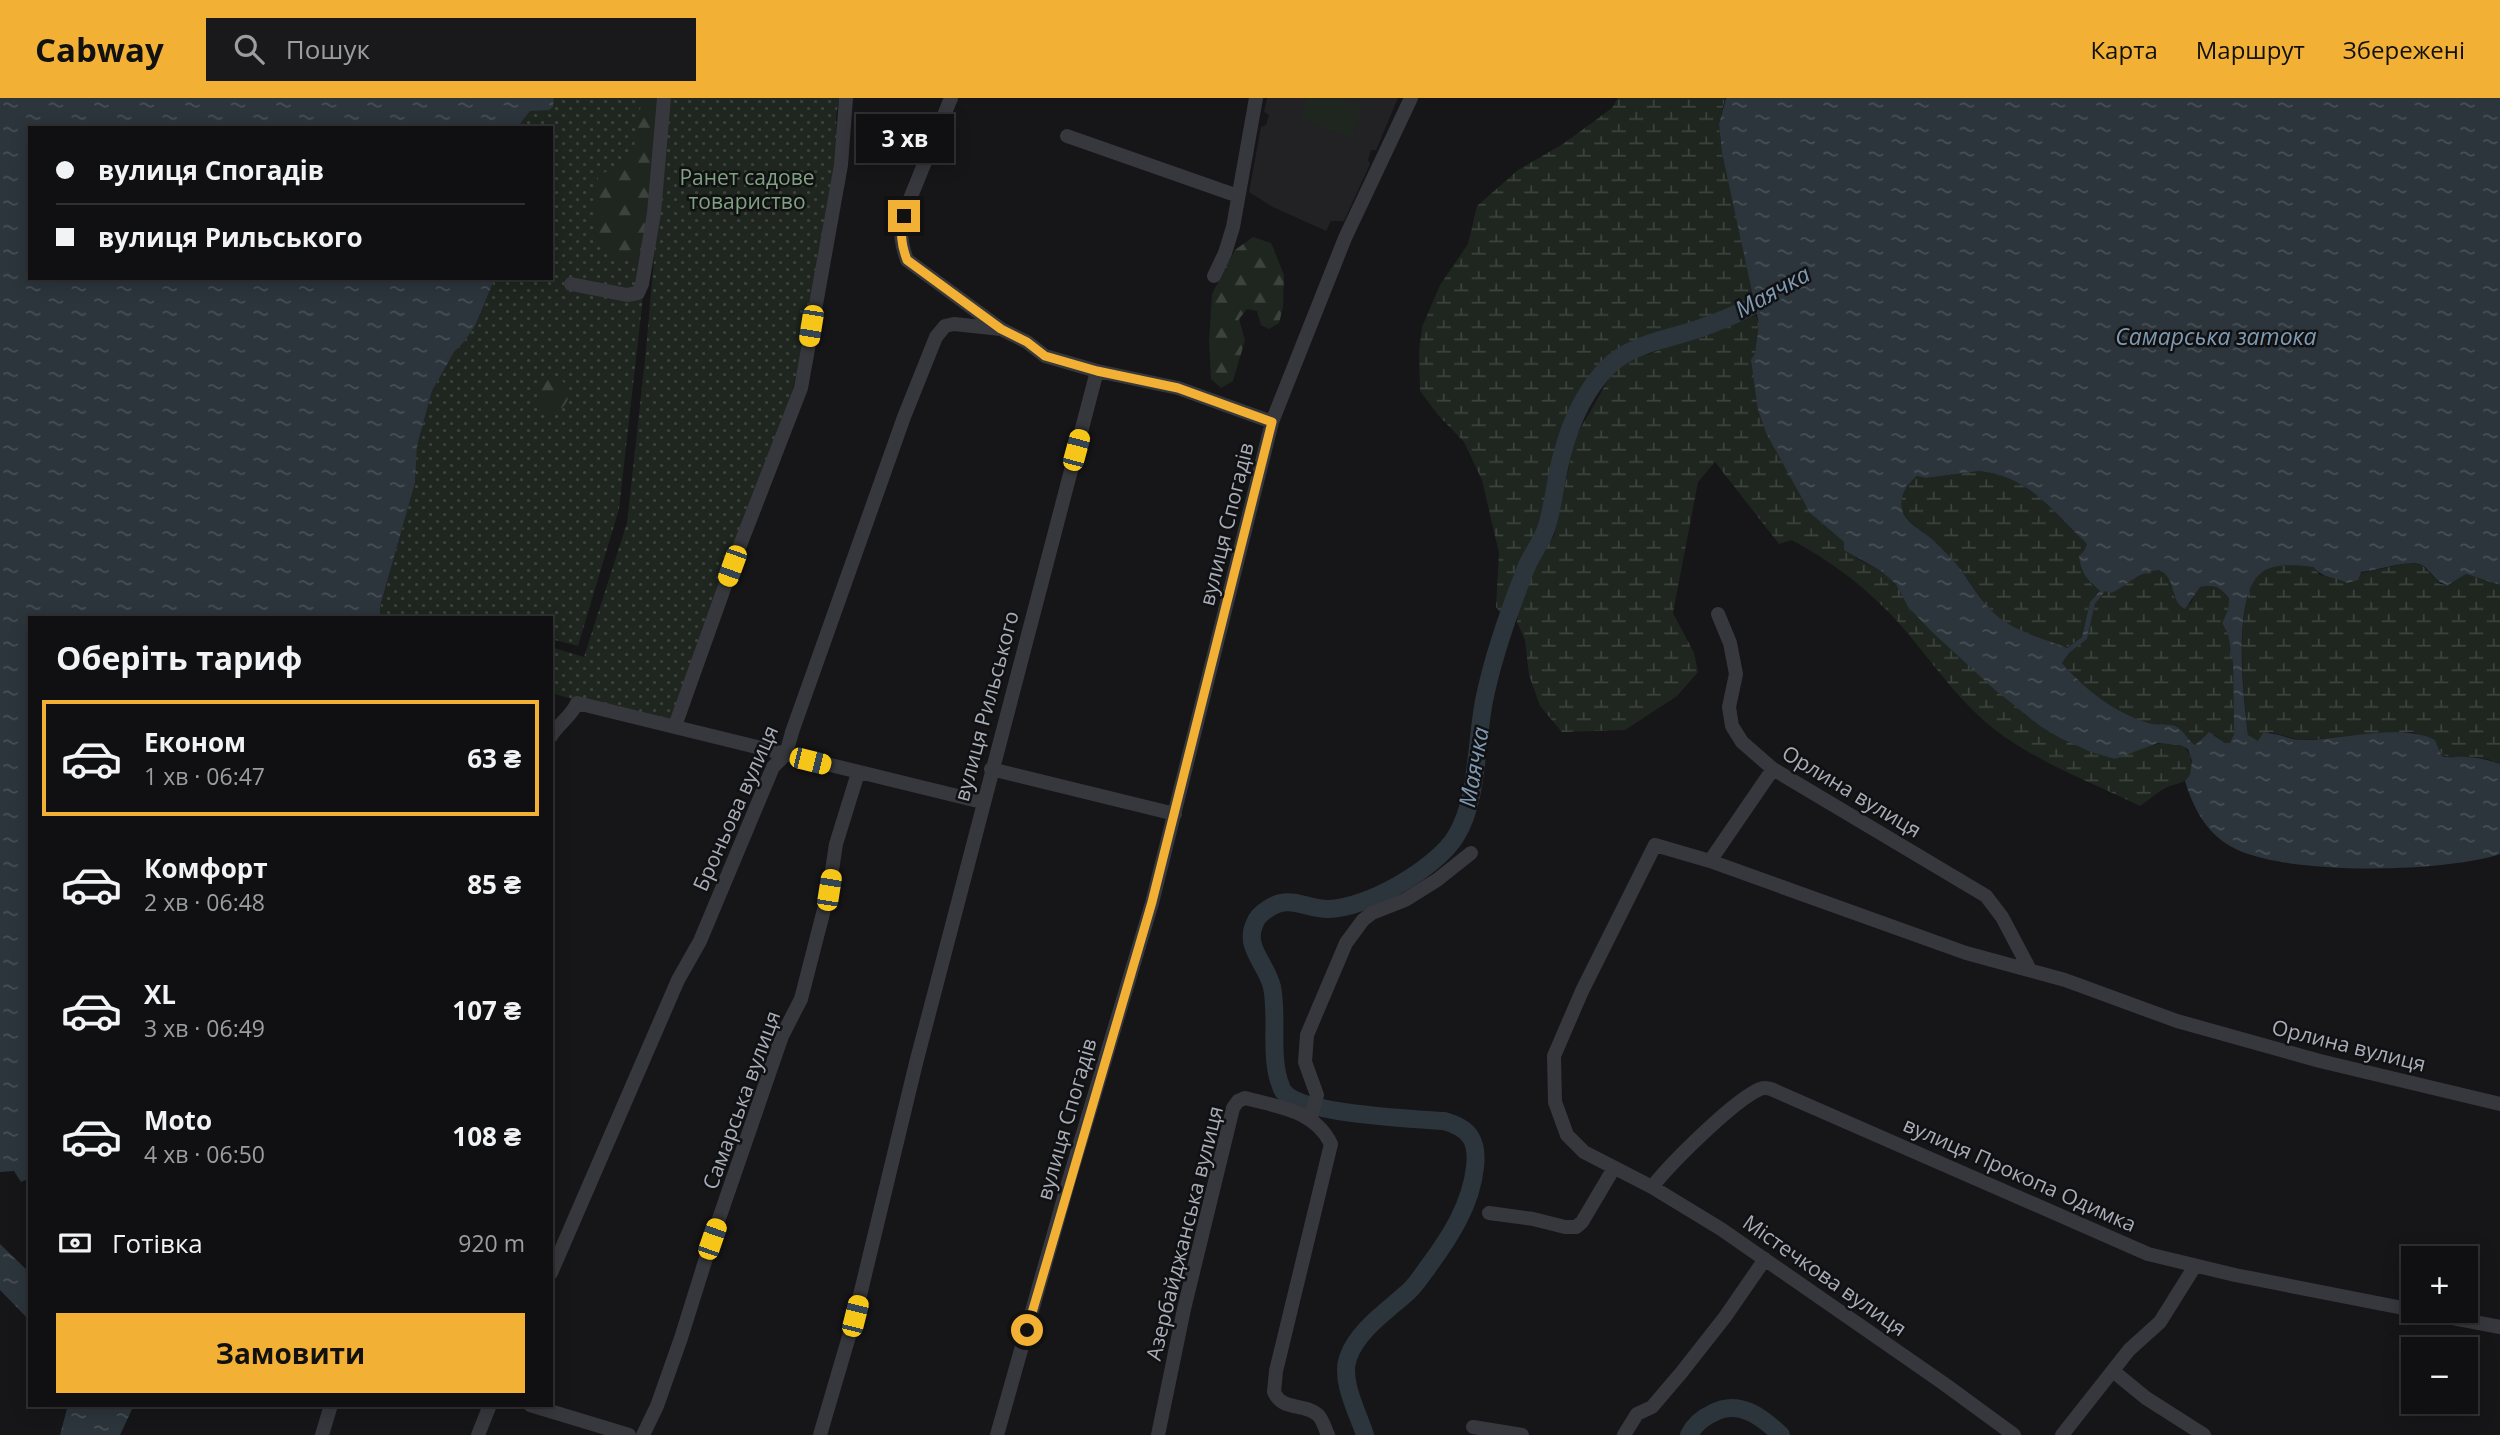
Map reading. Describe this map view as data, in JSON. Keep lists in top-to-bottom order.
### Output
{
  "streets": {
    "street": [
      "вулиця Спогадів",
      "вулиця Рильського",
      "Орлина вулиця",
      "Броньова вулиця",
      "Самарська вулиця",
      "вулиця Прокопа Одимка",
      "Азербайджанська вулиця",
      "Містечкова вулиця"
    ]
  },
  "crossings": [
    ["Орлина вулиця", "Містечкова вулиця"],
    ["вулиця Прокопа Одимка", "Містечкова вулиця"]
  ],
  "water": ["Маячка", "Самарська затока"],
  "parks": ["Ранет садове товариство"],
  "page": {
    "header": "Cabway",
    "search": "Пошук",
    "nav": ["Карта", "Маршрут", "Збережені"],
    "bubble": "3 хв",
    "banner": ["вулиця Спогадів", "вулиця Рильського"],
    "heading": "Оберіть тариф",
    "list": [
      {
        "name": "Економ",
        "note": "1 хв · 06:47",
        "value": "63 ₴"
      },
      {
        "name": "Комфорт",
        "note": "2 хв · 06:48",
        "value": "85 ₴"
      },
      {
        "name": "XL",
        "note": "3 хв · 06:49",
        "value": "107 ₴"
      },
      {
        "name": "Moto",
        "note": "4 хв · 06:50",
        "value": "108 ₴"
      }
    ],
    "pay": ["Готівка", "920 m"],
    "map_buttons": ["+", "−"],
    "buttons": "Замовити"
  }
}
